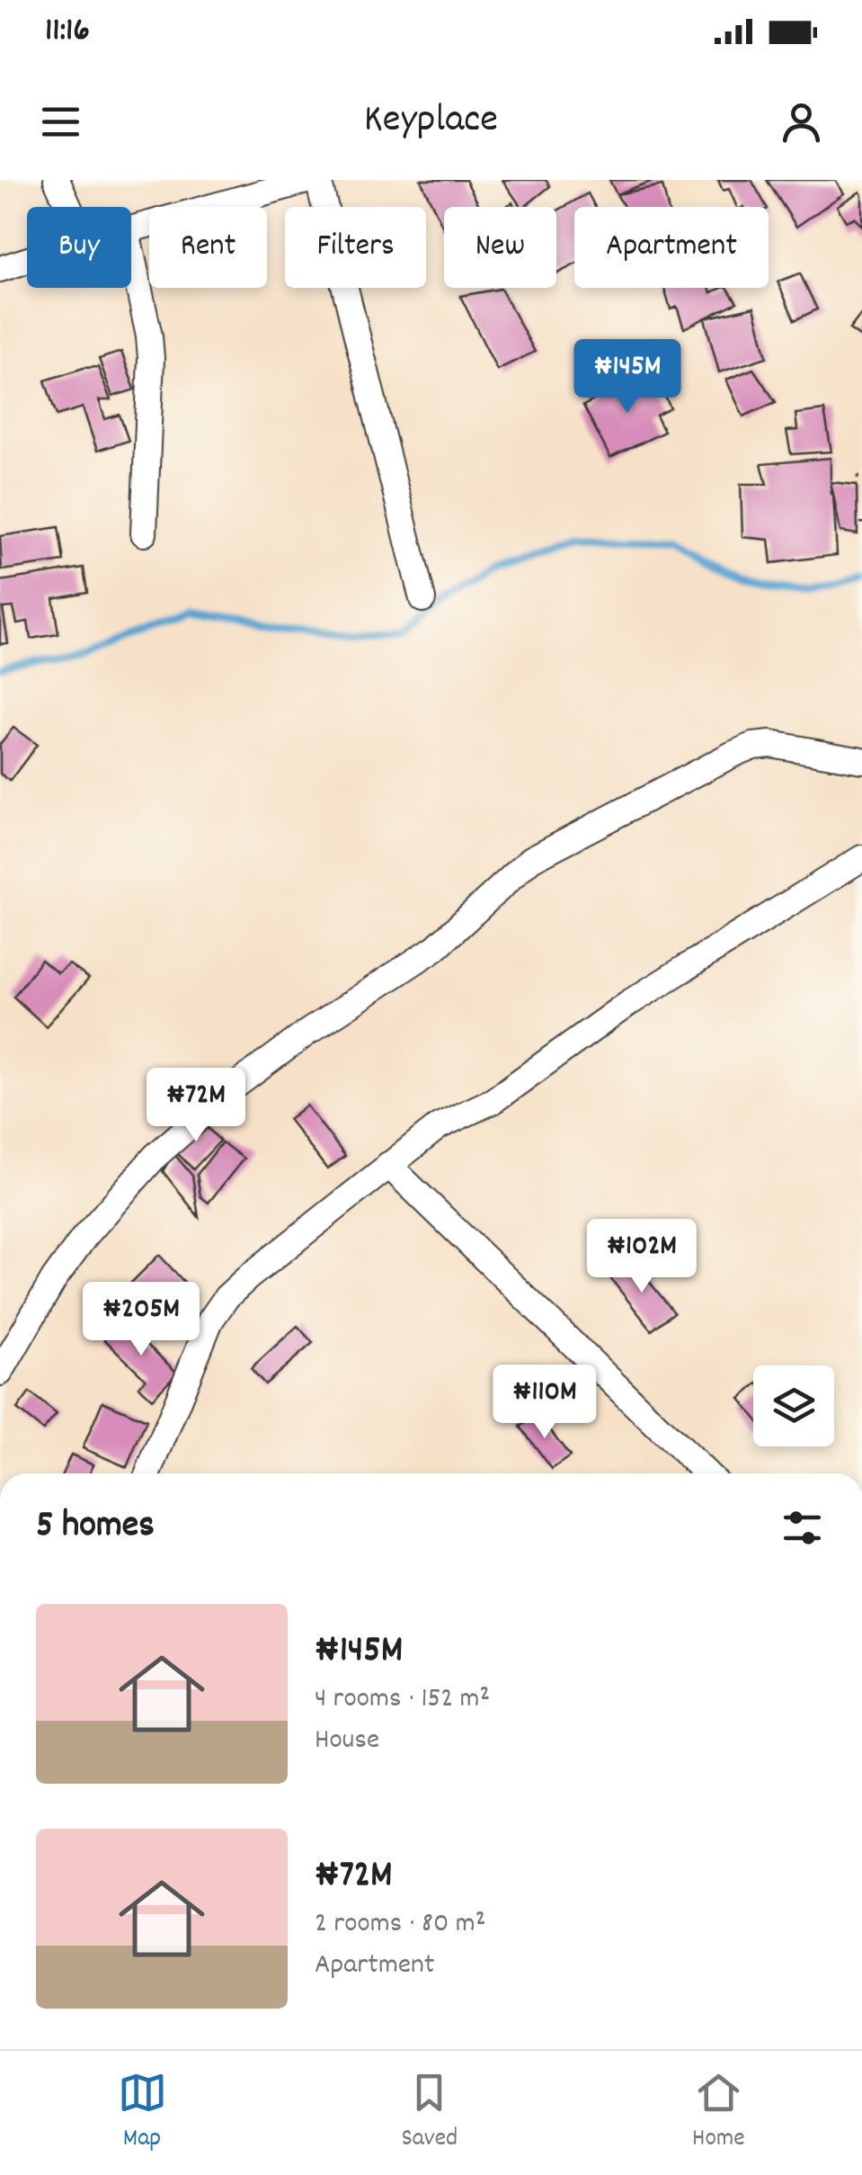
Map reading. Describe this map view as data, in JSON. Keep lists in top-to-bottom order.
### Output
{
  "page": {
    "status": "11:16",
    "header": "Keyplace",
    "chip": [
      "Buy",
      "Rent",
      "Filters",
      "New",
      "Apartment"
    ],
    "price": [
      "₦145M",
      "₦72M",
      "₦102M",
      "₦205M",
      "₦110M"
    ],
    "heading": "5 homes",
    "list": [
      {
        "name": "₦145M",
        "note": "4 rooms · 152 m² · House"
      },
      {
        "name": "₦72M",
        "note": "2 rooms · 80 m² · Apartment"
      }
    ],
    "tabs": ["Map", "Saved", "Home"]
  }
}
